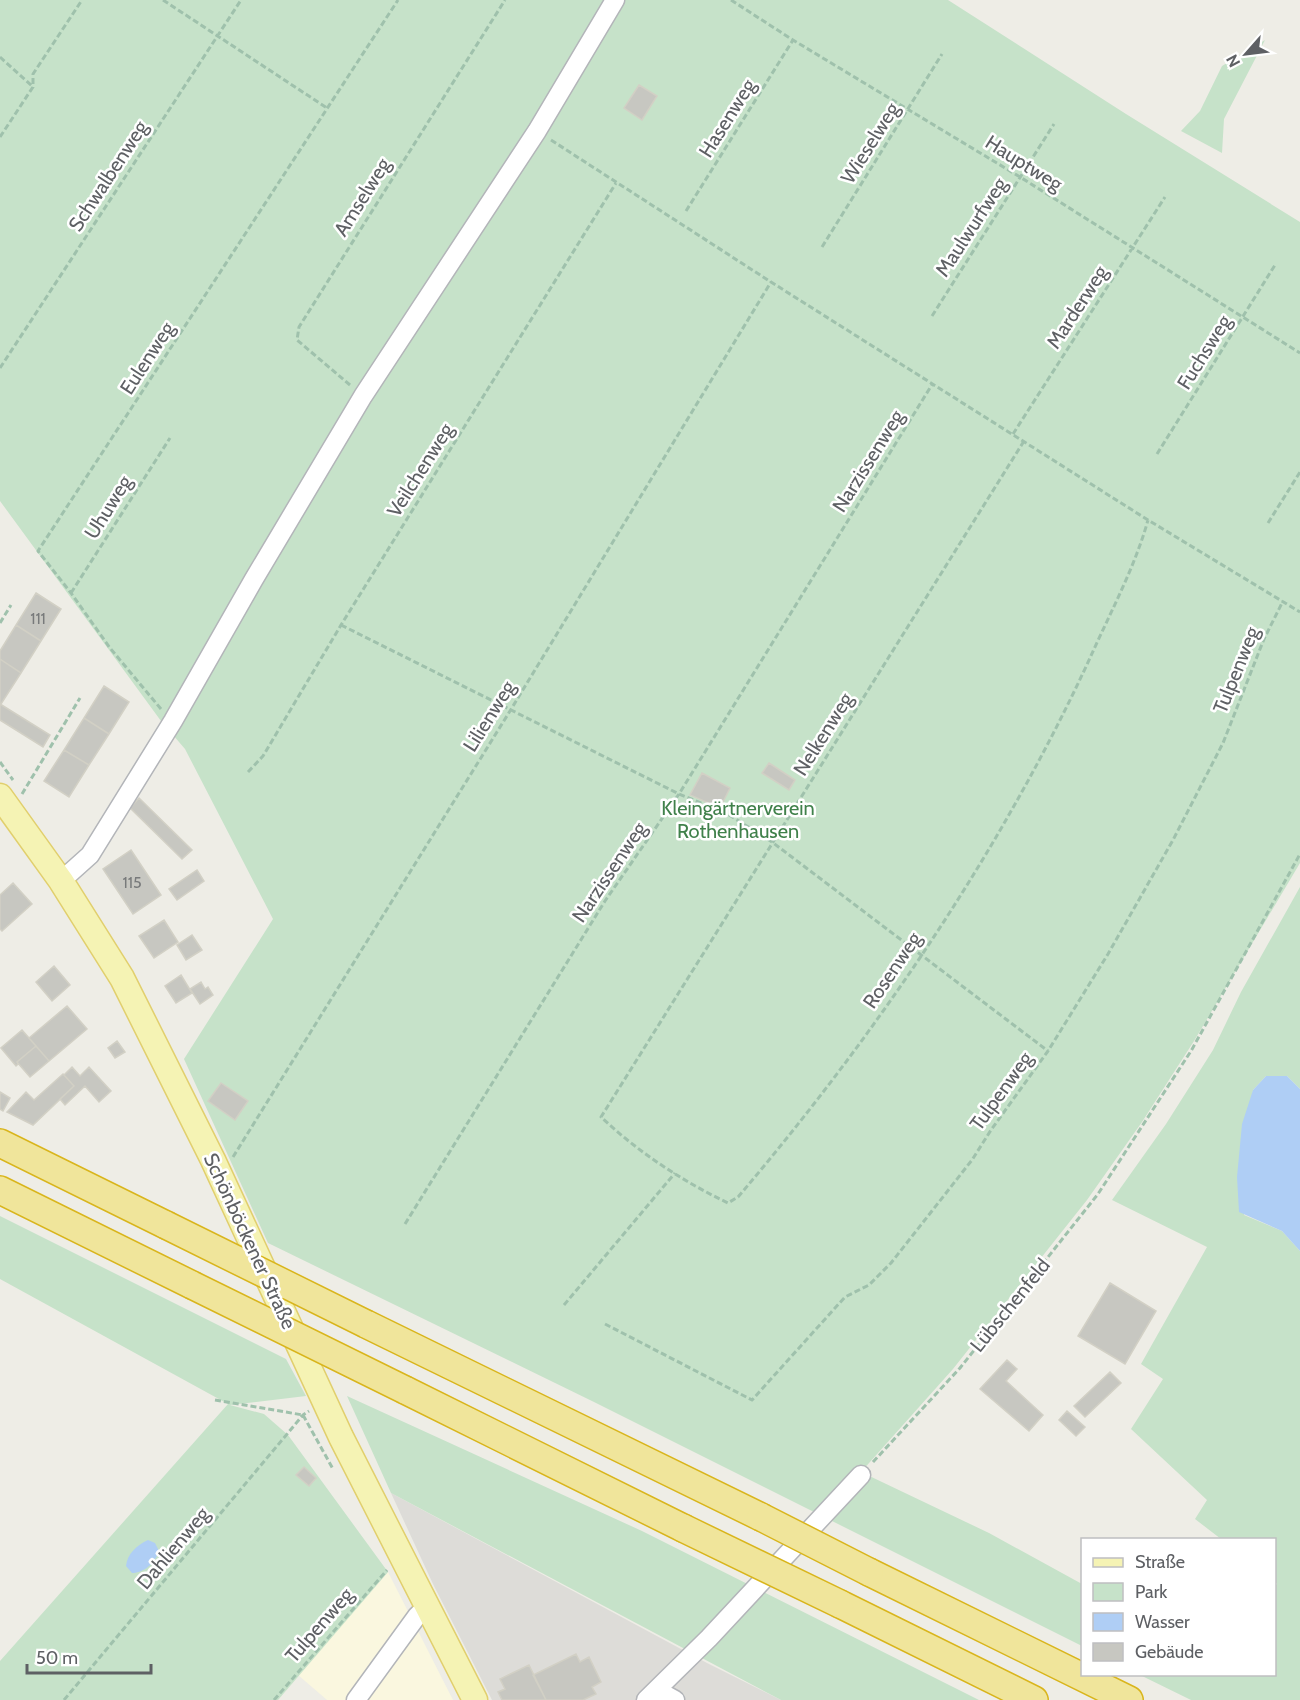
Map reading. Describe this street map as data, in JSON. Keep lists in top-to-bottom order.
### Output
{
  "streets": {
    "main road": ["Schönböckener Straße"],
    "path": [
      "Hasenweg",
      "Wieselweg",
      "Hauptweg",
      "Schwalbenweg",
      "Amselweg",
      "Maulwurfweg",
      "Marderweg",
      "Fuchsweg",
      "Eulenweg",
      "Narzissenweg",
      "Veilchenweg",
      "Uhuweg",
      "Tulpenweg",
      "Lilienweg",
      "Nelkenweg",
      "Rosenweg",
      "Lübschenfeld",
      "Dahlienweg"
    ]
  },
  "crossings": [
    ["Hasenweg", "Hauptweg"],
    ["Wieselweg", "Hauptweg"],
    ["Hauptweg", "Maulwurfweg"],
    ["Hauptweg", "Marderweg"],
    ["Hauptweg", "Fuchsweg"],
    ["Eulenweg", "Uhuweg"],
    ["Nelkenweg", "Rosenweg"]
  ],
  "parks": ["Kleingärtnerverein Rothenhausen"],
  "house_numbers": ["111", "115"],
  "legend": [
    "Straße",
    "Park",
    "Wasser",
    "Gebäude"
  ],
  "scale_bar": "50 m",
  "north": "bottom left"
}
